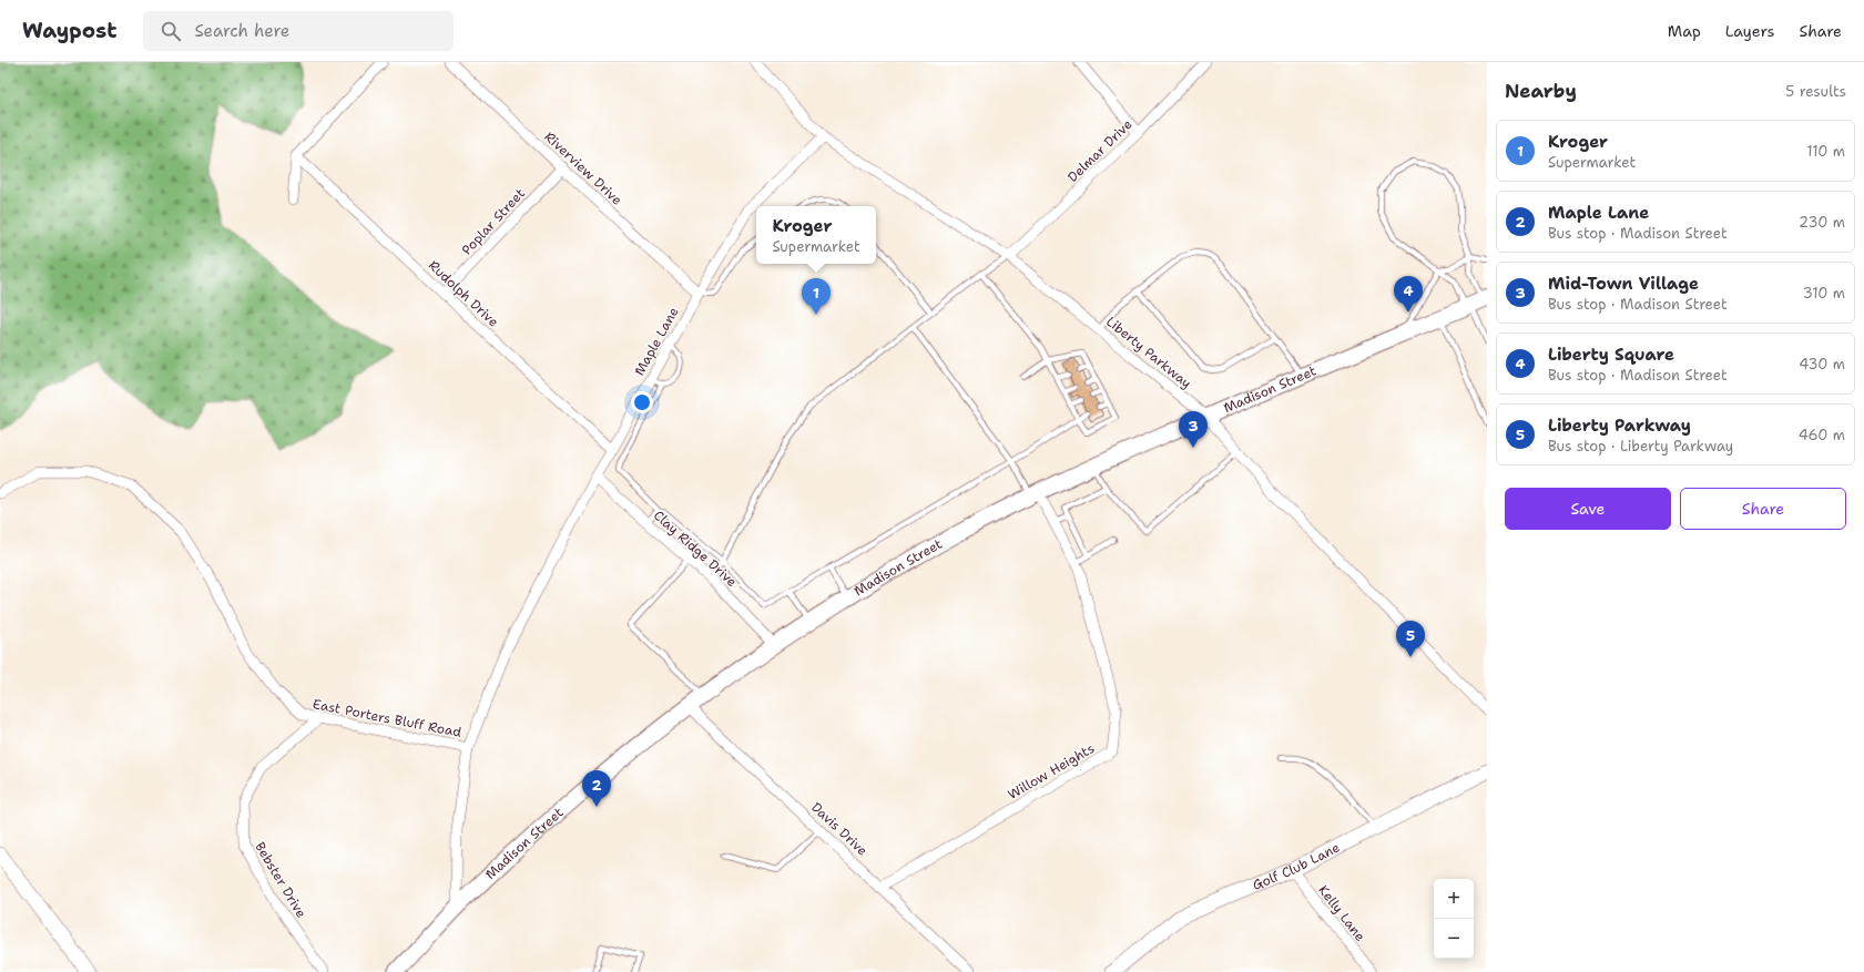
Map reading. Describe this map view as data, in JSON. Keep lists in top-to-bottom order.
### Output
{
  "streets": {
    "main road": ["Madison Street"],
    "street": [
      "Delmar Drive",
      "Riverview Drive",
      "Poplar Street",
      "Rudolph Drive",
      "Maple Lane",
      "Liberty Parkway",
      "Clay Ridge Drive",
      "East Porters Bluff Road",
      "Willow Heights",
      "Davis Drive",
      "Golf Club Lane",
      "Bebster Drive",
      "Kelly Lane"
    ]
  },
  "crossings": [
    ["Delmar Drive", "Liberty Parkway"],
    ["Riverview Drive", "Poplar Street"],
    ["Riverview Drive", "Maple Lane"],
    ["Poplar Street", "Rudolph Drive"],
    ["Rudolph Drive", "Maple Lane"],
    ["Maple Lane", "Liberty Parkway"],
    ["Maple Lane", "Madison Street"],
    ["Maple Lane", "Clay Ridge Drive"],
    ["Maple Lane", "East Porters Bluff Road"],
    ["Liberty Parkway", "Madison Street"],
    ["Madison Street", "Clay Ridge Drive"],
    ["Madison Street", "Willow Heights"],
    ["Madison Street", "Davis Drive"],
    ["East Porters Bluff Road", "Bebster Drive"],
    ["Willow Heights", "Davis Drive"],
    ["Golf Club Lane", "Kelly Lane"]
  ],
  "page": {
    "header": "Waypost",
    "search": "Search here",
    "nav": ["Map", "Layers", "Share"],
    "heading": ["Nearby", "5 results"],
    "list": [
      {
        "mark": "1",
        "name": "Kroger",
        "note": "Supermarket",
        "value": "110 m"
      },
      {
        "mark": "2",
        "name": "Maple Lane",
        "note": "Bus stop · Madison Street",
        "value": "230 m"
      },
      {
        "mark": "3",
        "name": "Mid-Town Village",
        "note": "Bus stop · Madison Street",
        "value": "310 m"
      },
      {
        "mark": "4",
        "name": "Liberty Square",
        "note": "Bus stop · Madison Street",
        "value": "430 m"
      },
      {
        "mark": "5",
        "name": "Liberty Parkway",
        "note": "Bus stop · Liberty Parkway",
        "value": "460 m"
      }
    ],
    "popup": ["Kroger", "Supermarket"],
    "pins": [
      "4",
      "1",
      "3",
      "5",
      "2"
    ],
    "buttons": ["Save", "Share"],
    "map_buttons": ["+", "−"]
  }
}
